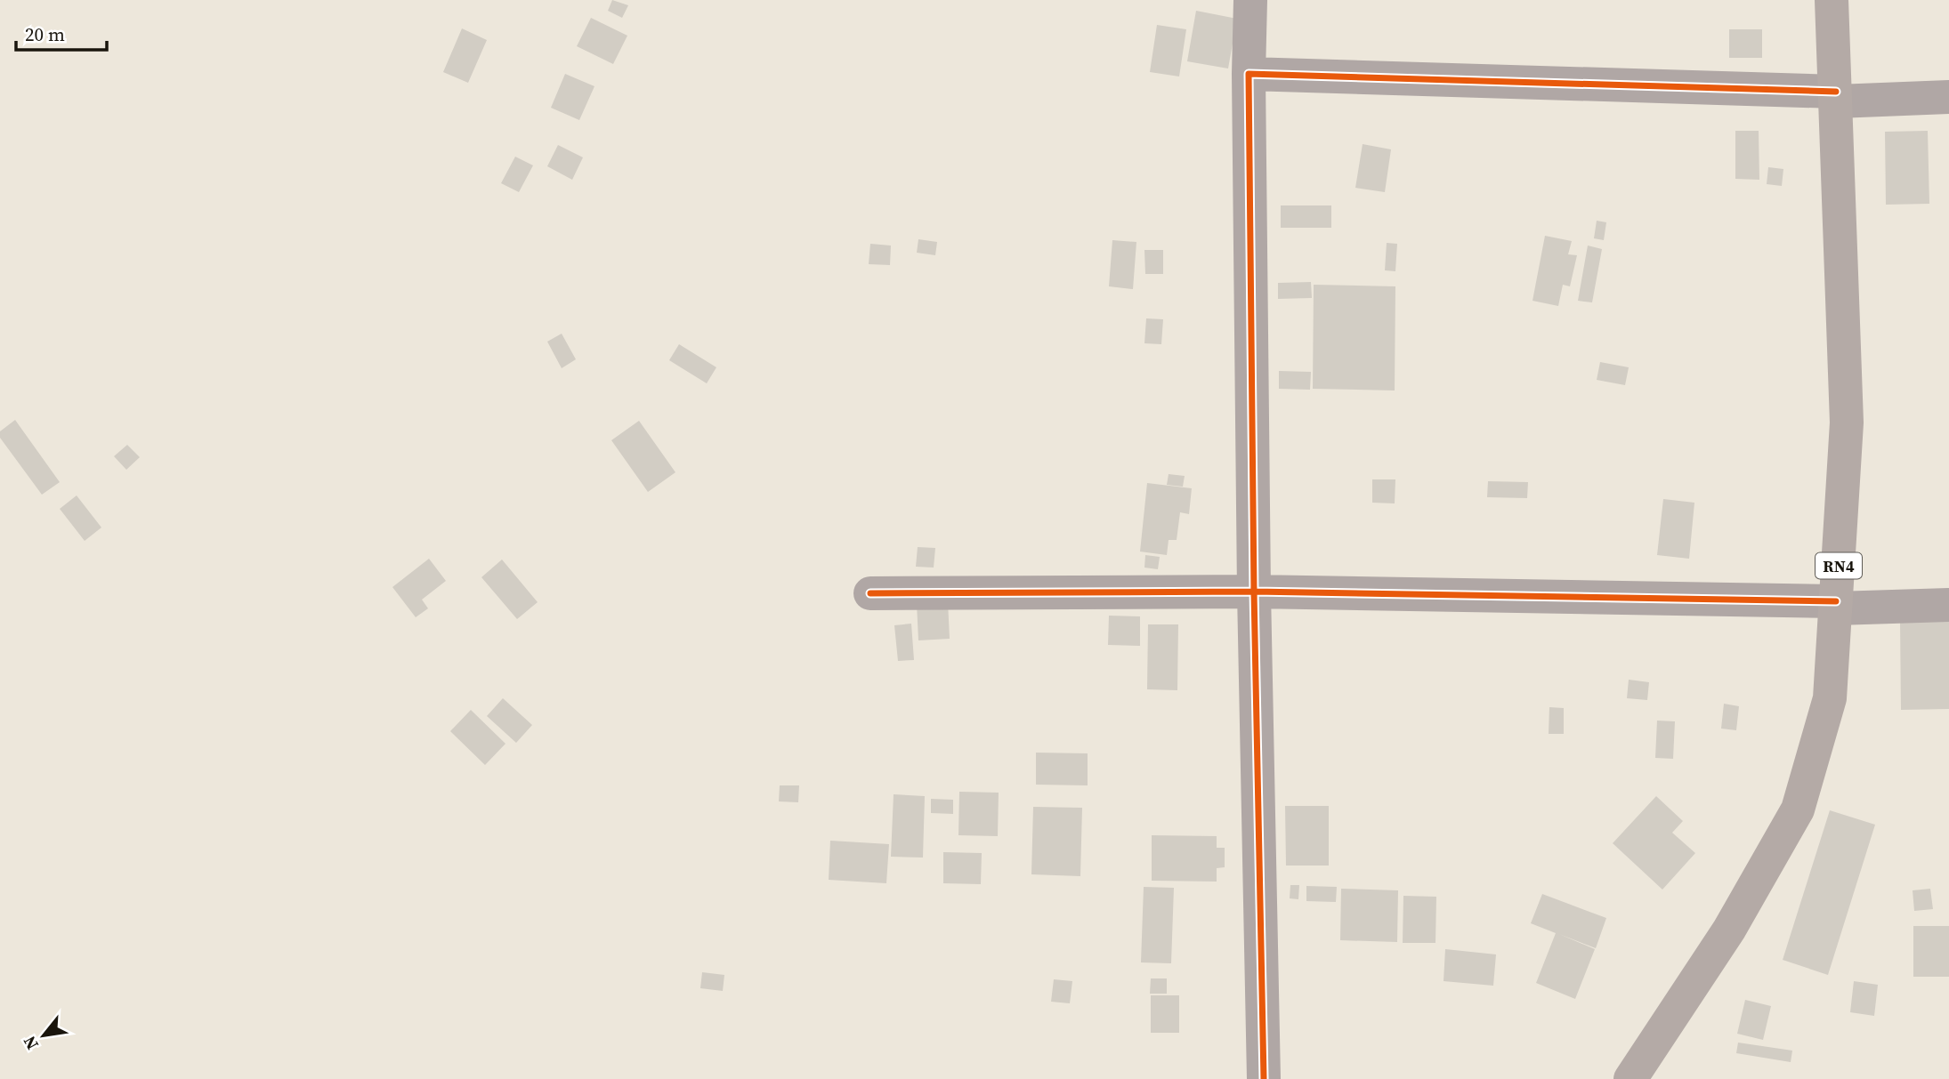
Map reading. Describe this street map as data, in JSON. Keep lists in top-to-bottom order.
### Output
{
  "streets": {
    "highway": ["RN4"]
  },
  "scale_bar": "20 m",
  "north": "bottom left"
}
